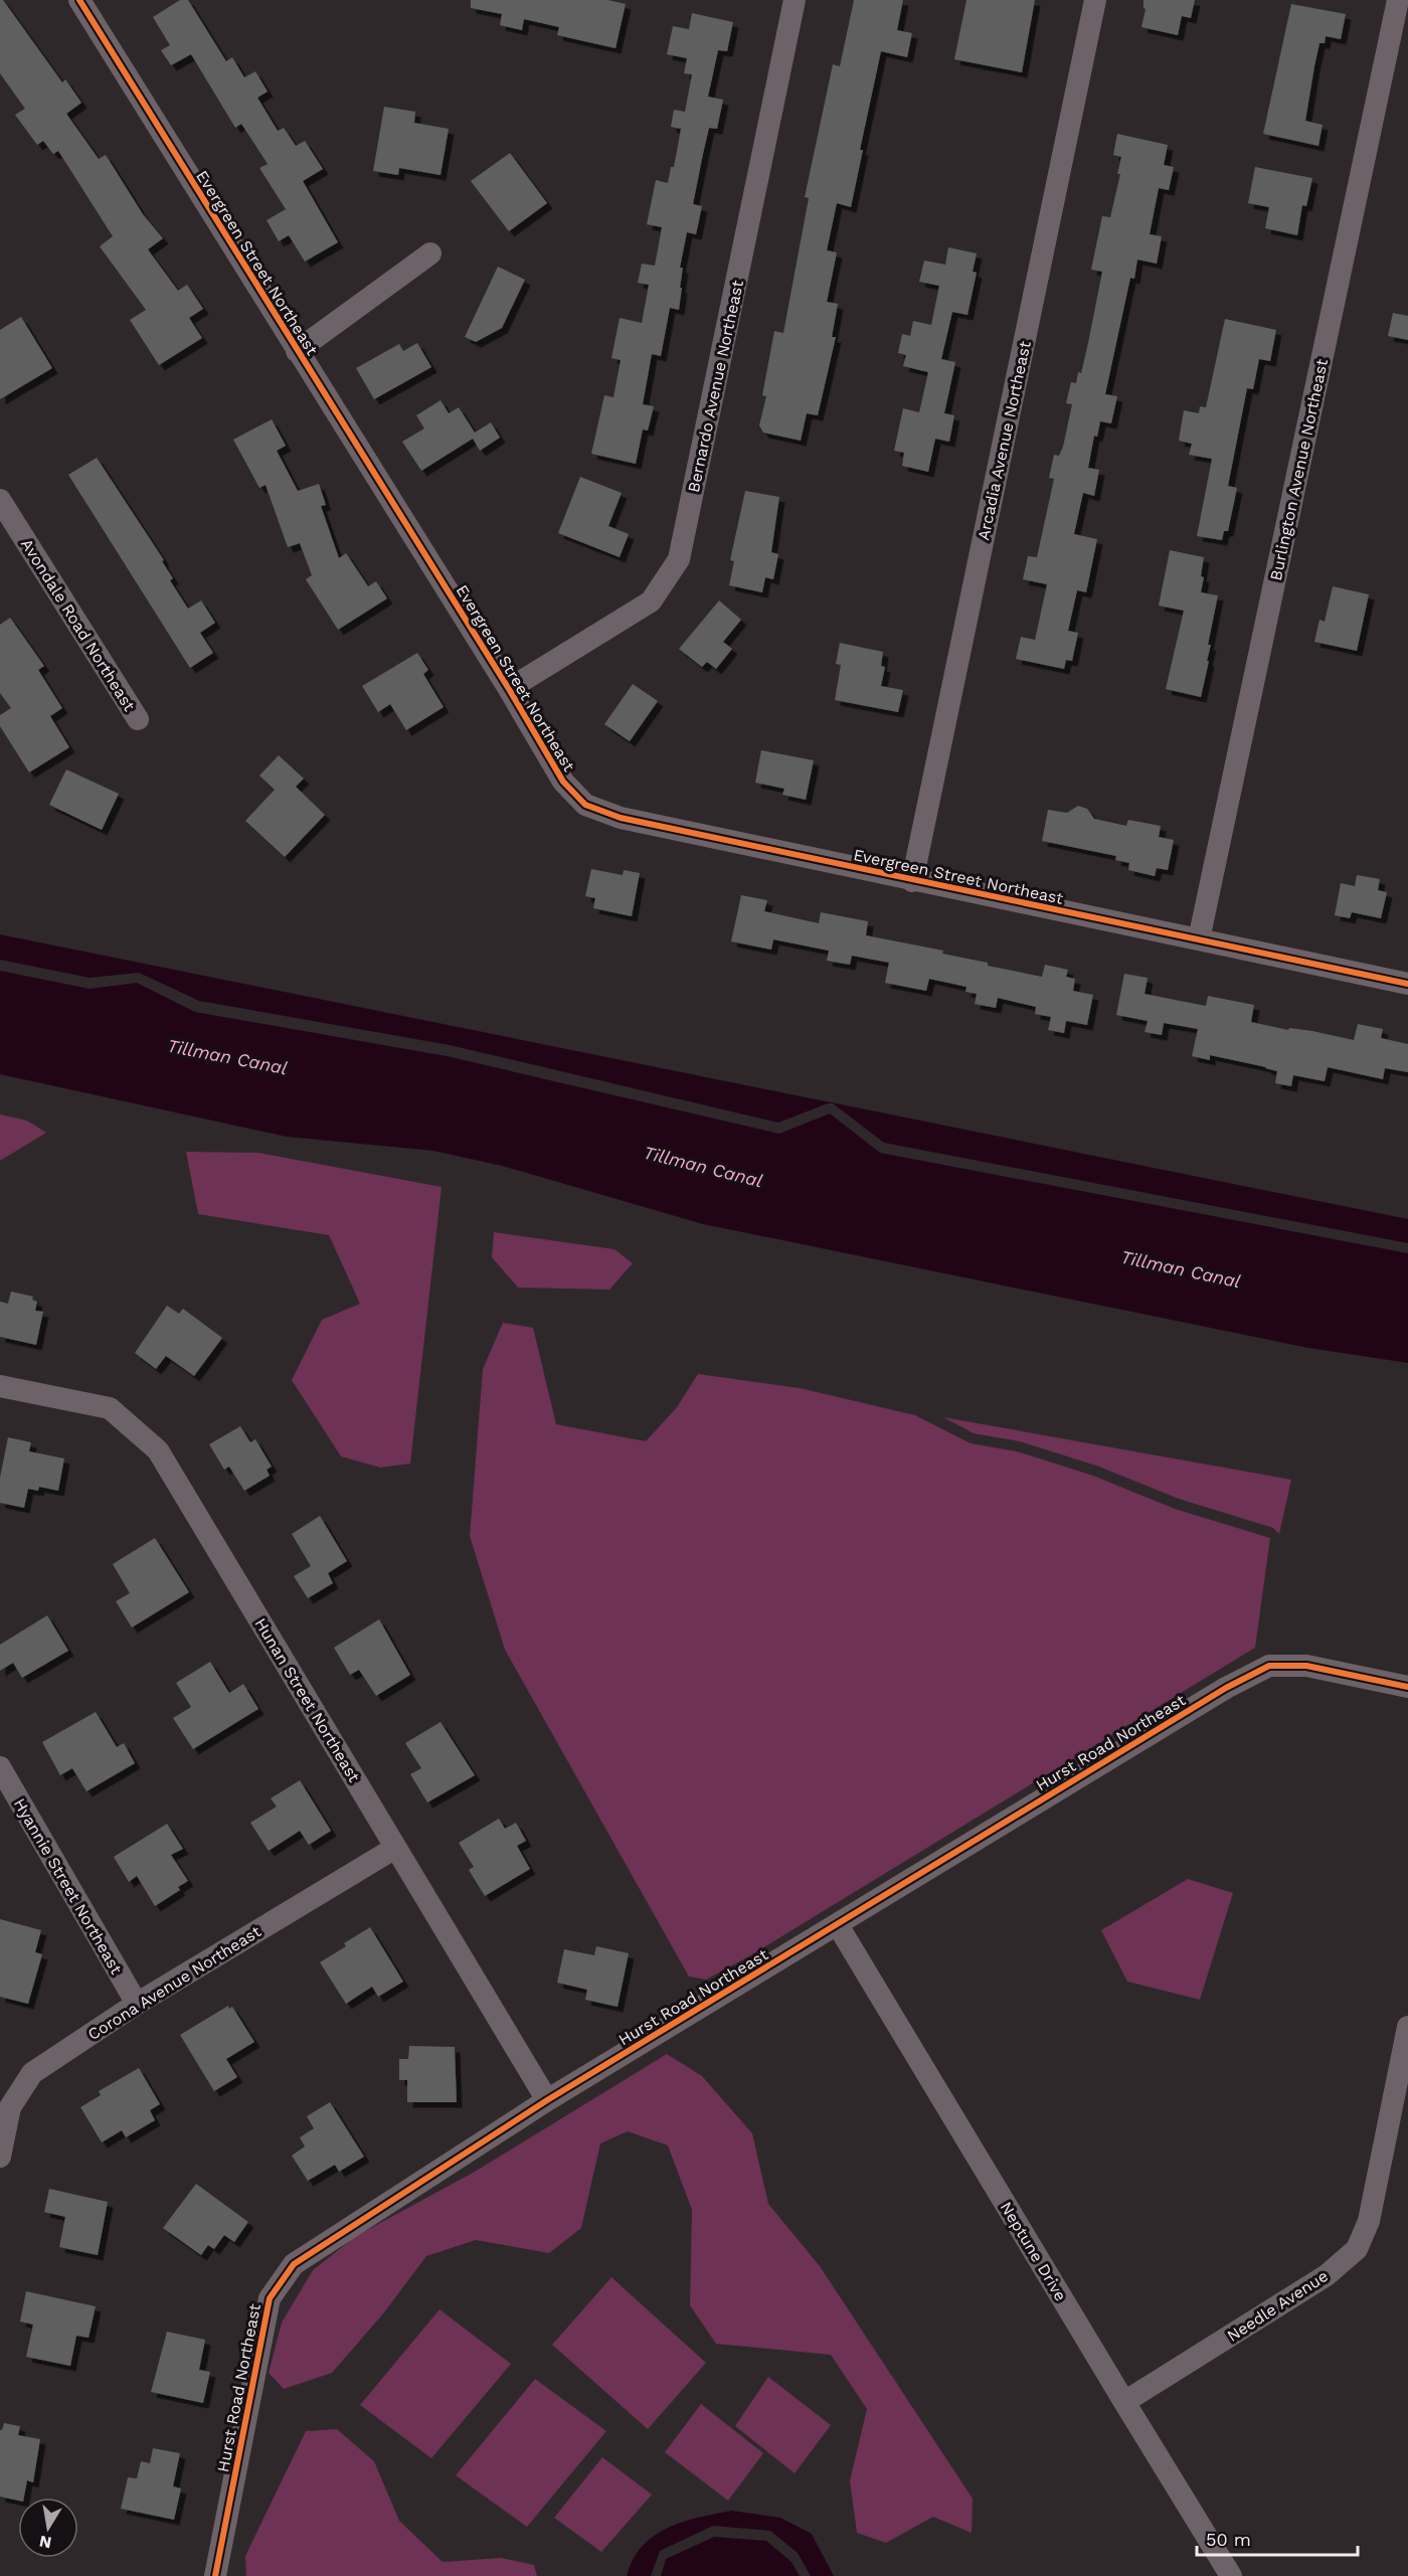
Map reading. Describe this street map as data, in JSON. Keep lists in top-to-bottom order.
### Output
{
  "streets": {
    "street": [
      "Evergreen Street Northeast",
      "Bernardo Avenue Northeast",
      "Arcadia Avenue Northeast",
      "Burlington Avenue Northeast",
      "Avondale Road Northeast",
      "Hunan Street Northeast",
      "Hurst Road Northeast",
      "Hyannie Street Northeast",
      "Corona Avenue Northeast",
      "Neptune Drive",
      "Needle Avenue"
    ]
  },
  "crossings": [
    ["Evergreen Street Northeast", "Bernardo Avenue Northeast"],
    ["Evergreen Street Northeast", "Arcadia Avenue Northeast"],
    ["Evergreen Street Northeast", "Burlington Avenue Northeast"],
    ["Hunan Street Northeast", "Hurst Road Northeast"],
    ["Hunan Street Northeast", "Corona Avenue Northeast"],
    ["Hurst Road Northeast", "Neptune Drive"],
    ["Hyannie Street Northeast", "Corona Avenue Northeast"],
    ["Neptune Drive", "Needle Avenue"]
  ],
  "water": ["Tillman Canal"],
  "scale_bar": "50 m",
  "north": "bottom"
}
